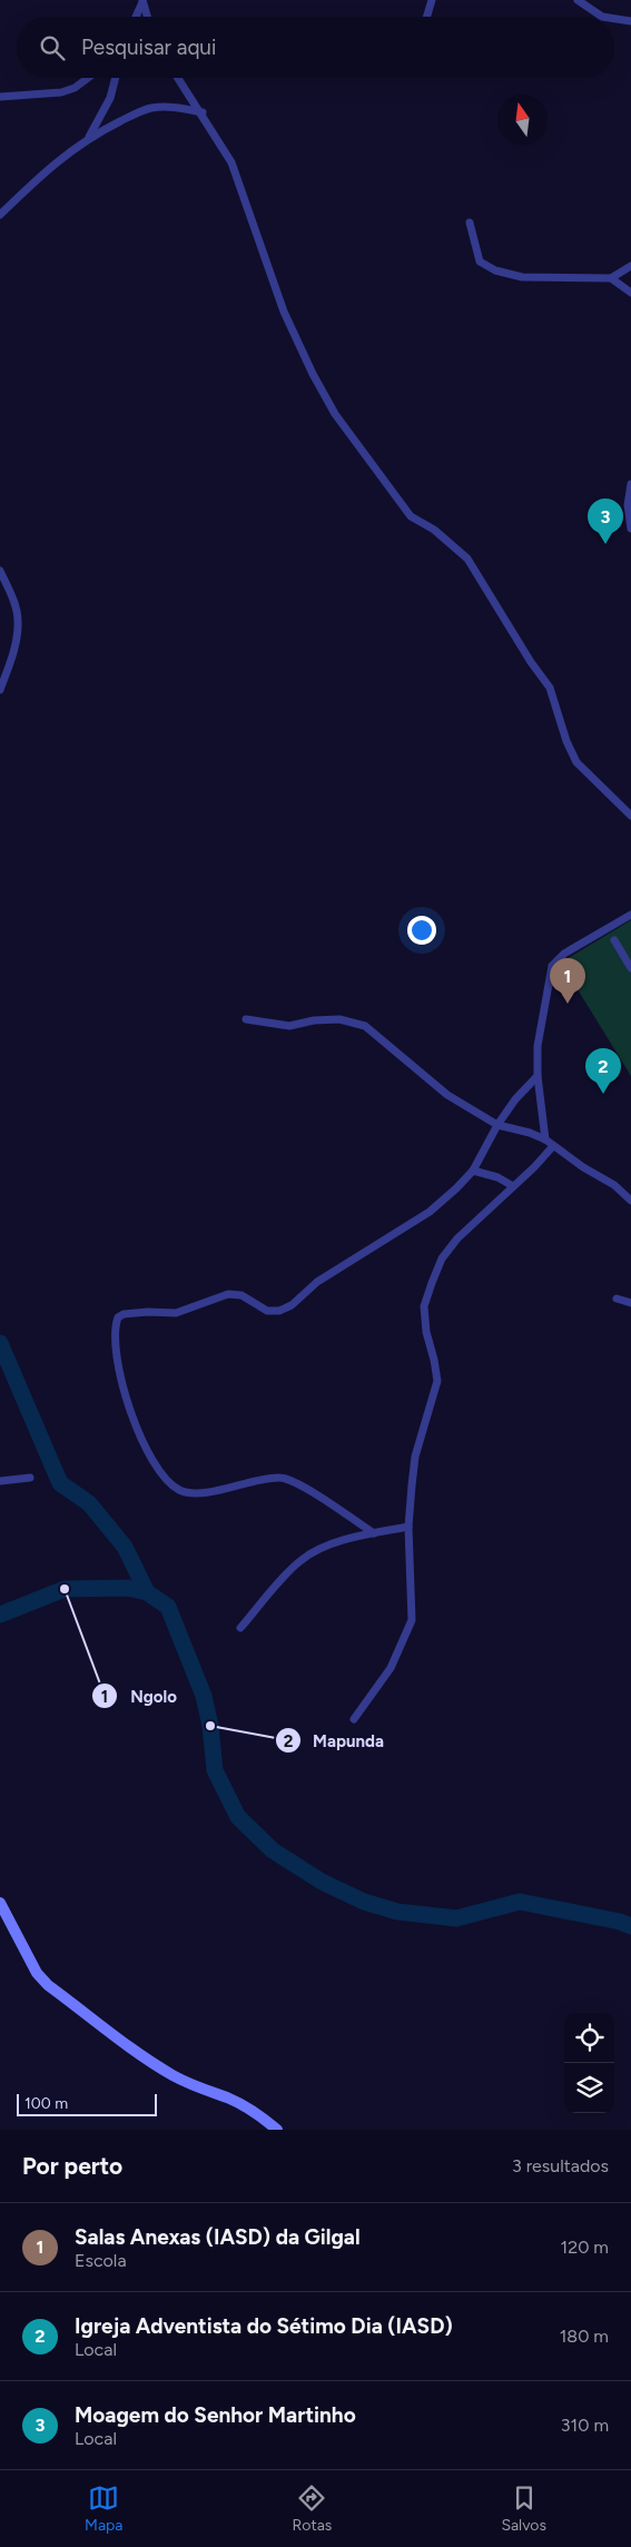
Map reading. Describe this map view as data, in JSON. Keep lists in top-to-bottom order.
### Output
{
  "places": ["Ngolo", "Mapunda"],
  "scale_bar": "100 m",
  "north": "top",
  "page": {
    "search": "Pesquisar aqui",
    "pins": ["3", "1", "2"],
    "scale": "100 m",
    "heading": ["Por perto", "3 resultados"],
    "list": [
      {
        "mark": "1",
        "name": "Salas Anexas (IASD) da Gilgal",
        "note": "Escola",
        "value": "120 m"
      },
      {
        "mark": "2",
        "name": "Igreja Adventista do Sétimo Dia (IASD)",
        "note": "Local",
        "value": "180 m"
      },
      {
        "mark": "3",
        "name": "Moagem do Senhor Martinho",
        "note": "Local",
        "value": "310 m"
      }
    ],
    "nav": ["Mapa", "Rotas", "Salvos"]
  }
}
